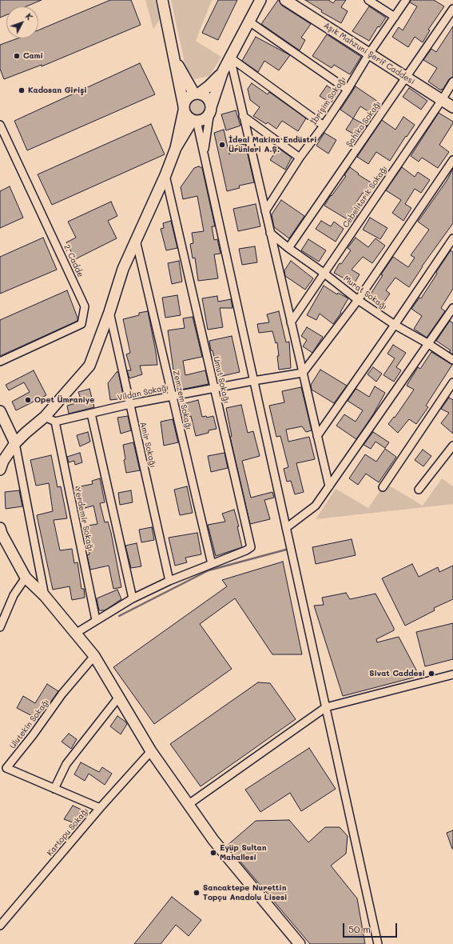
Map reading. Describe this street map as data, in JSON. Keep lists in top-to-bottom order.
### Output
{
  "streets": {
    "street": [
      "Aşık Mahzuni Şerif Caddesi",
      "İbrişim Sokağı",
      "Şahika Sokağı",
      "Cebelitarık Sokağı",
      "2. Cadde",
      "Murat Sokağı",
      "Umut Sokağı",
      "Vildan Sokağı",
      "Zemzem Sokağı",
      "Amir Sokağı",
      "Yerdemir Sokağı",
      "Ulutekin Sokağı",
      "Kartopu Sokağı"
    ]
  },
  "crossings": [
    ["Aşık Mahzuni Şerif Caddesi", "İbrişim Sokağı"],
    ["Aşık Mahzuni Şerif Caddesi", "Şahika Sokağı"],
    ["Aşık Mahzuni Şerif Caddesi", "Cebelitarık Sokağı"],
    ["Şahika Sokağı", "Murat Sokağı"],
    ["Cebelitarık Sokağı", "Murat Sokağı"],
    ["Umut Sokağı", "Vildan Sokağı"],
    ["Umut Sokağı", "Zemzem Sokağı"],
    ["Vildan Sokağı", "Zemzem Sokağı"],
    ["Vildan Sokağı", "Amir Sokağı"],
    ["Vildan Sokağı", "Yerdemir Sokağı"],
    ["Ulutekin Sokağı", "Kartopu Sokağı"]
  ],
  "places": [
    "Cami",
    "Kadosan Girişi",
    "İdeal Makina Endüstri Ürünleri A.Ş.",
    "Opet Ümraniye",
    "Sivat Caddesi",
    "Eyüp Sultan Mahallesi",
    "Sancaktepe Nurettin Topçu Anadolu Lisesi"
  ],
  "scale_bar": "50 m",
  "north": "top right"
}
